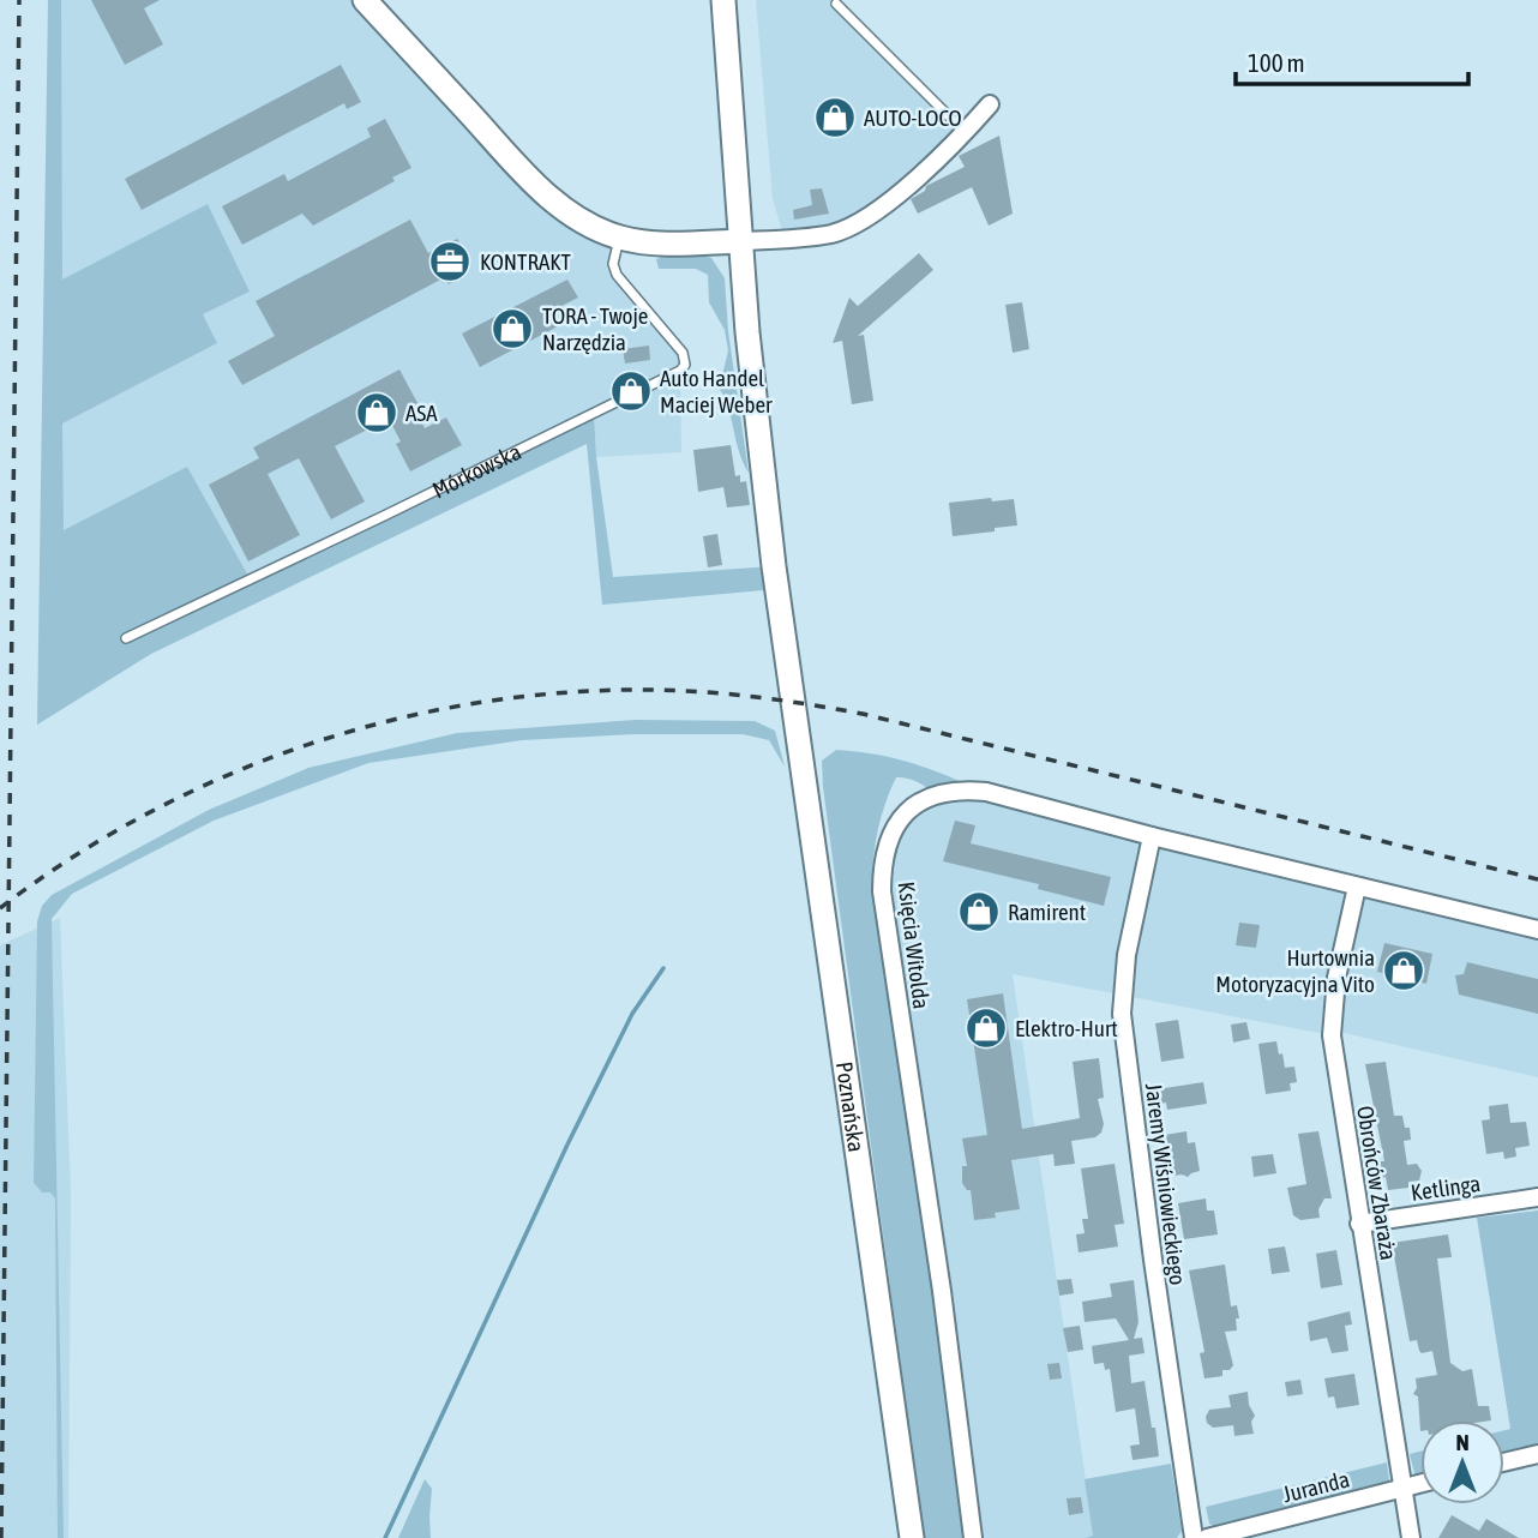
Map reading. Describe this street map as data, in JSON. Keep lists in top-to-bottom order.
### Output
{
  "streets": {
    "main road": ["Poznańska"],
    "street": [
      "Księcia Witolda",
      "Obrońców Zbaraża",
      "Jaremy Wiśniowieckiego",
      "Ketlinga",
      "Juranda"
    ],
    "lane": ["Mórkowska"]
  },
  "crossings": [
    ["Księcia Witolda", "Obrońców Zbaraża"],
    ["Księcia Witolda", "Jaremy Wiśniowieckiego"],
    ["Obrońców Zbaraża", "Ketlinga"],
    ["Obrońców Zbaraża", "Juranda"]
  ],
  "places": {
    "shop": [
      "AUTO-LOCO",
      "TORA - Twoje Narzędzia",
      "Auto Handel Maciej Weber",
      "ASA",
      "Ramirent",
      "Hurtownia Motoryzacyjna Vito",
      "Elektro-Hurt"
    ],
    "office": ["KONTRAKT"]
  },
  "scale_bar": "100 m",
  "north": "top"
}
